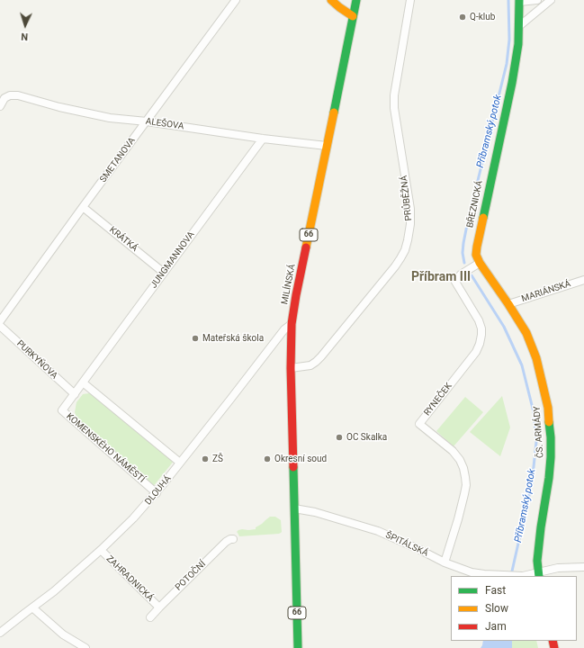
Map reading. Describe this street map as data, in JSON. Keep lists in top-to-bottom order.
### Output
{
  "streets": {
    "main road": [
      "BŘEZNICKÁ",
      "66",
      "MILÍNSKÁ",
      "ČS. ARMÁDY"
    ],
    "street": [
      "ALEŠOVA",
      "SMETANOVA",
      "PRŮBĚŽNÁ",
      "KRÁTKÁ",
      "JUNGMANNOVA",
      "MARIÁNSKÁ",
      "PURKYŇOVA",
      "RYNEČEK",
      "KOMENSKÉHO NÁMĚSTÍ",
      "DLOUHÁ",
      "ŠPITÁLSKÁ",
      "POTOČNÍ",
      "ZAHRADNICKÁ"
    ]
  },
  "crossings": [
    ["ALEŠOVA", "SMETANOVA"],
    ["ALEŠOVA", "JUNGMANNOVA"],
    ["ALEŠOVA", "MILÍNSKÁ"],
    ["SMETANOVA", "KRÁTKÁ"],
    ["PRŮBĚŽNÁ", "MILÍNSKÁ"],
    ["BŘEZNICKÁ", "RYNEČEK"],
    ["BŘEZNICKÁ", "ČS. ARMÁDY"],
    ["KRÁTKÁ", "JUNGMANNOVA"],
    ["JUNGMANNOVA", "KOMENSKÉHO NÁMĚSTÍ"],
    ["MILÍNSKÁ", "DLOUHÁ"],
    ["MILÍNSKÁ", "ŠPITÁLSKÁ"],
    ["MARIÁNSKÁ", "ČS. ARMÁDY"],
    ["PURKYŇOVA", "KOMENSKÉHO NÁMĚSTÍ"],
    ["RYNEČEK", "ČS. ARMÁDY"],
    ["RYNEČEK", "ŠPITÁLSKÁ"],
    ["ČS. ARMÁDY", "ŠPITÁLSKÁ"],
    ["KOMENSKÉHO NÁMĚSTÍ", "DLOUHÁ"],
    ["DLOUHÁ", "ZAHRADNICKÁ"],
    ["POTOČNÍ", "ZAHRADNICKÁ"]
  ],
  "districts": ["Příbram III"],
  "water": ["Příbramský potok"],
  "places": [
    "Q-klub",
    "Mateřská škola",
    "OC Skalka",
    "ZŠ",
    "Okresní soud"
  ],
  "legend": ["Fast", "Slow", "Jam"],
  "north": "bottom"
}
